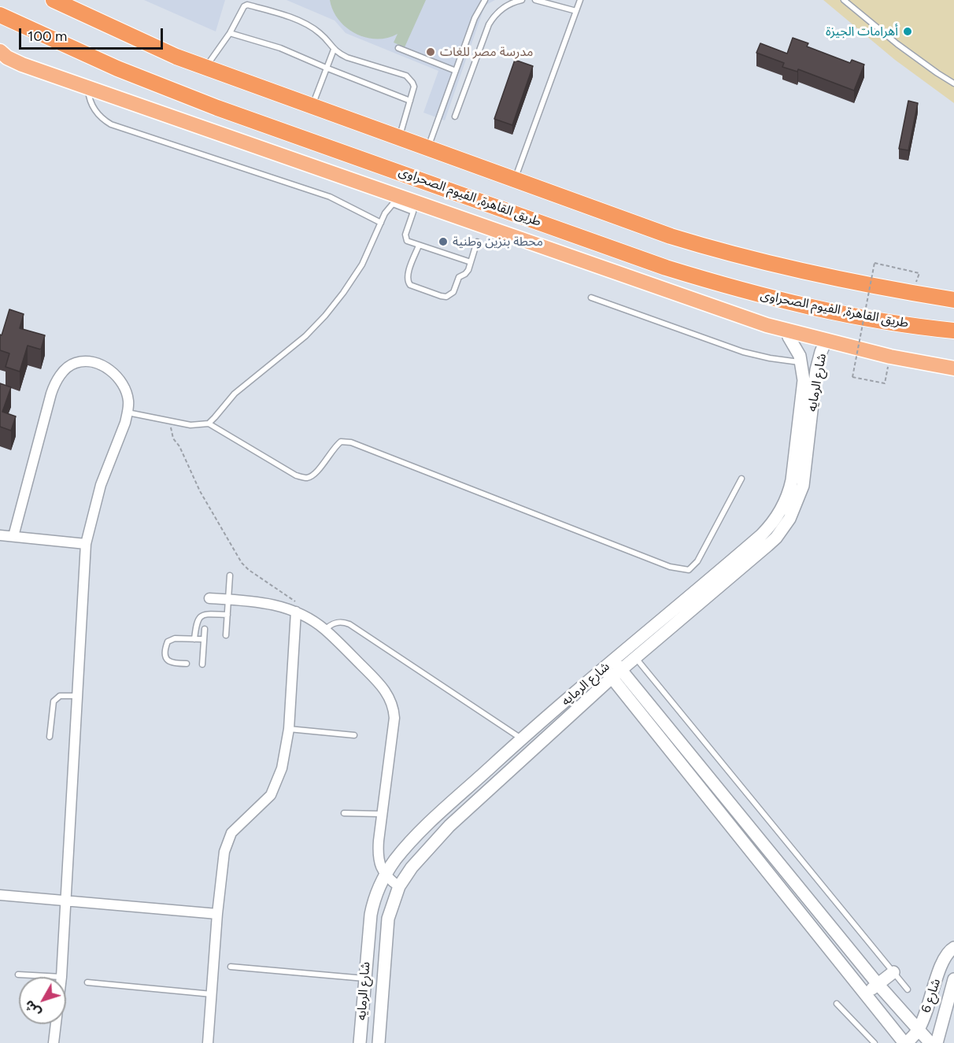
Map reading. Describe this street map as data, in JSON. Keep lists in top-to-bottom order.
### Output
{
  "streets": {
    "highway": ["طريق القاهرة, الفيوم الصحراوى"],
    "street": ["شارع الرمايه", "شارع 6"]
  },
  "places": ["أهرامات الجيزة", "مدرسة مصر للغات", "محطة بنزين وطنية"],
  "scale_bar": "100 m",
  "north": "bottom left"
}
